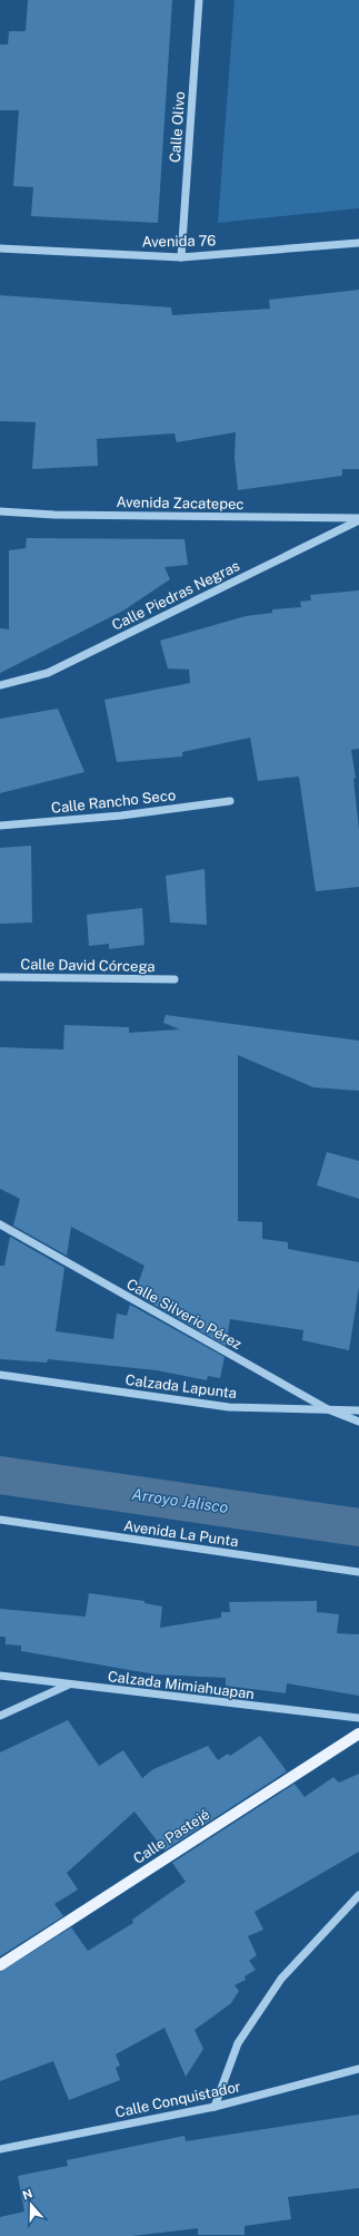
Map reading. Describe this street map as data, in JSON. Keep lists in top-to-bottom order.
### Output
{
  "streets": {
    "main road": ["Calle Pastejé"],
    "street": [
      "Calle Olivo",
      "Avenida 76",
      "Avenida Zacatepec",
      "Calle Piedras Negras",
      "Calle Rancho Seco",
      "Calle David Córcega",
      "Calle Silverio Pérez",
      "Calzada Lapunta",
      "Avenida La Punta",
      "Calzada Mimiahuapan",
      "Calle Conquistador"
    ]
  },
  "crossings": [
    ["Calle Olivo", "Avenida 76"],
    ["Avenida Zacatepec", "Calle Piedras Negras"],
    ["Calle Silverio Pérez", "Calzada Lapunta"]
  ],
  "water": ["Arroyo Jalisco"],
  "north": "top"
}
